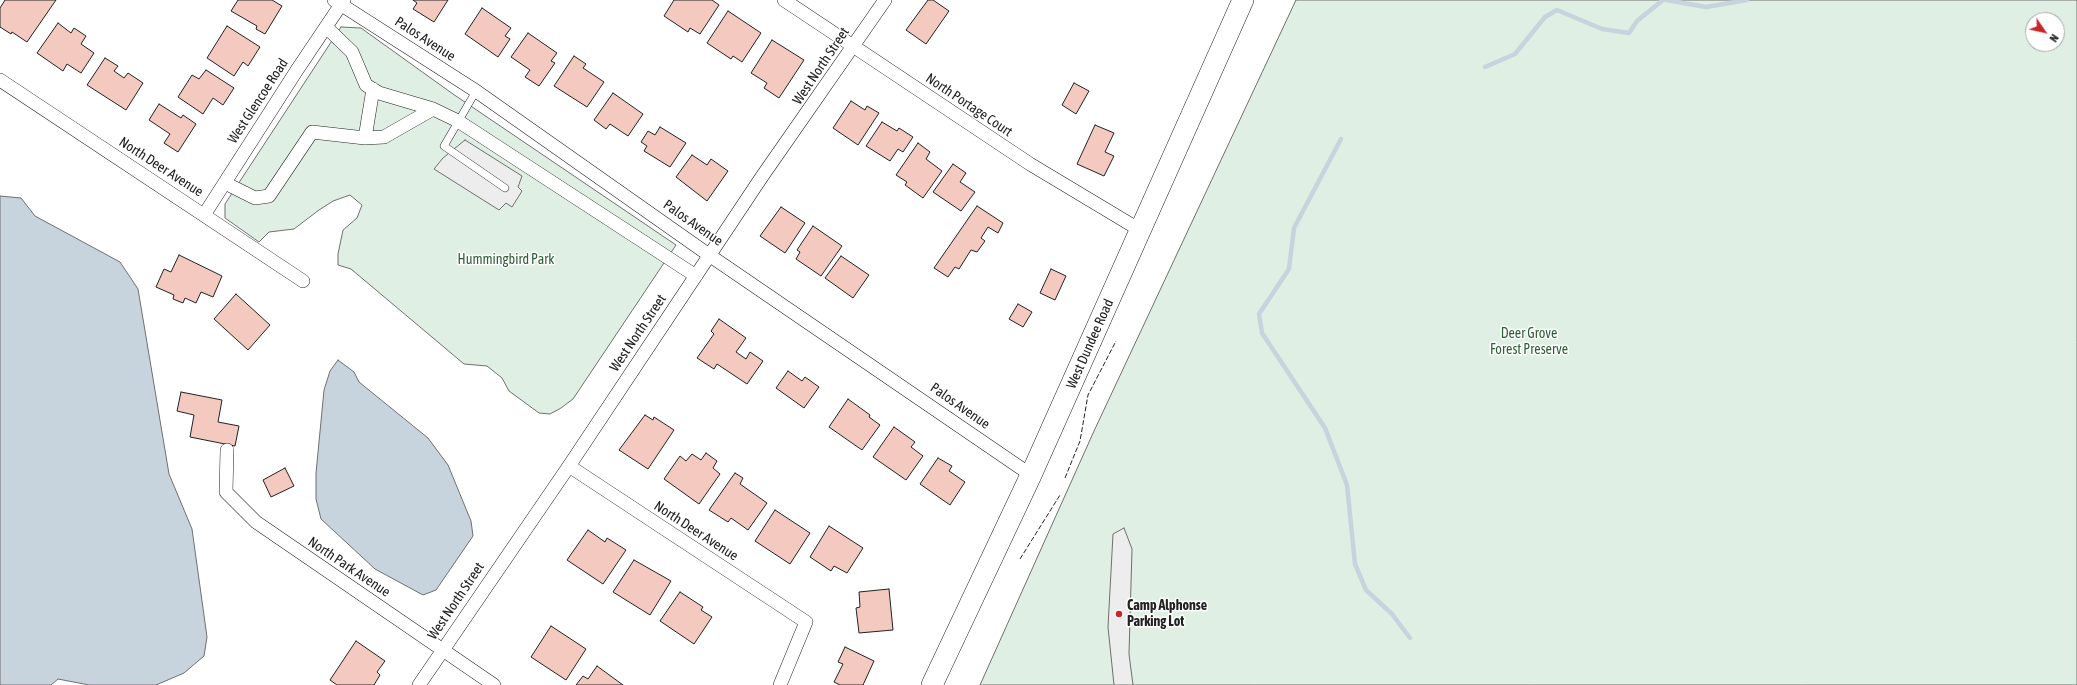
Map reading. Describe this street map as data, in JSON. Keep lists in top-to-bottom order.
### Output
{
  "streets": {
    "main road": ["West Dundee Road"],
    "street": [
      "Palos Avenue",
      "West North Street",
      "West Glencoe Road",
      "North Portage Court",
      "North Deer Avenue",
      "North Park Avenue"
    ]
  },
  "crossings": [
    ["Palos Avenue", "West North Street"],
    ["Palos Avenue", "West Glencoe Road"],
    ["Palos Avenue", "West Dundee Road"],
    ["West North Street", "North Portage Court"],
    ["West North Street", "North Deer Avenue"],
    ["West North Street", "North Park Avenue"],
    ["West Glencoe Road", "North Deer Avenue"],
    ["North Portage Court", "West Dundee Road"]
  ],
  "parks": ["Hummingbird Park", "Deer Grove Forest Preserve"],
  "places": ["Camp Alphonse Parking Lot"],
  "north": "bottom right"
}
